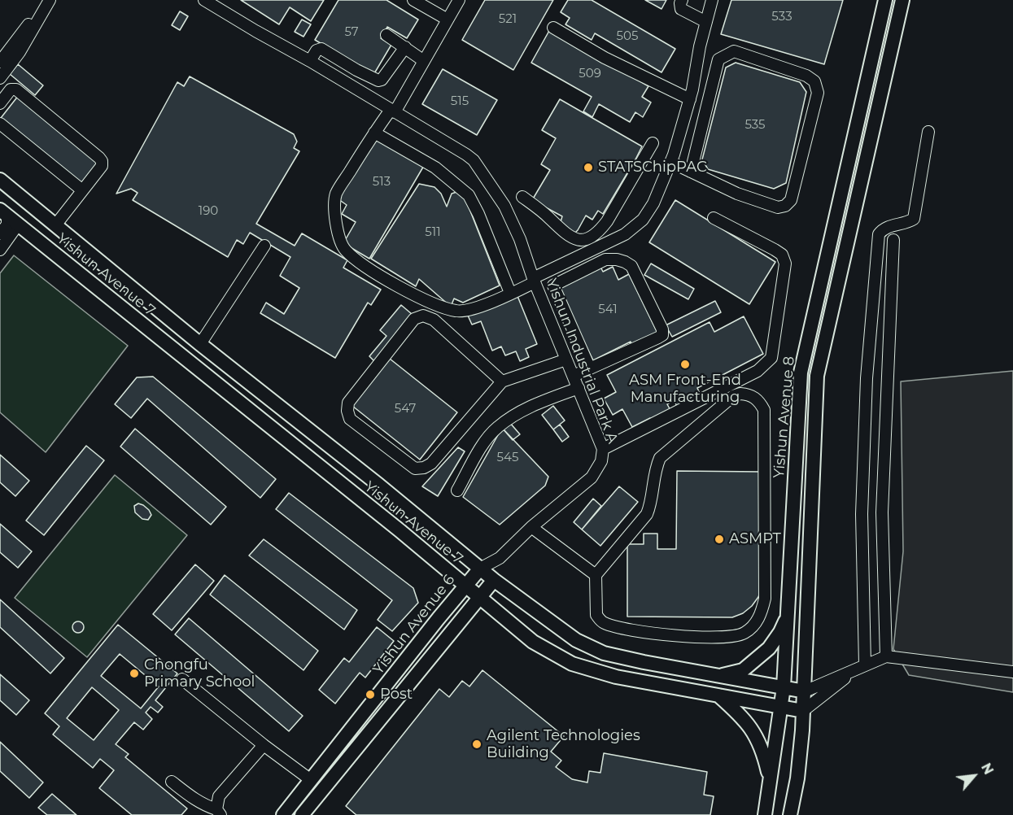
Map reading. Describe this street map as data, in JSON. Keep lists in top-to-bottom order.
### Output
{
  "streets": {
    "main road": ["Yishun Avenue 7", "Yishun Avenue 8", "Yishun Avenue 6"],
    "street": ["Yishun Industrial Park A"]
  },
  "crossings": [
    ["Yishun Avenue 7", "Yishun Industrial Park A"],
    ["Yishun Avenue 7", "Yishun Avenue 8"],
    ["Yishun Avenue 7", "Yishun Avenue 6"],
    ["Yishun Industrial Park A", "Yishun Avenue 6"]
  ],
  "places": [
    "STATSChipPAC",
    "ASM Front-End Manufacturing",
    "ASMPT",
    "Chongfu Primary School",
    "Post",
    "Agilent Technologies Building"
  ],
  "house_numbers": [
    "533",
    "521",
    "57",
    "505",
    "509",
    "515",
    "535",
    "513",
    "190",
    "511",
    "541",
    "547",
    "545"
  ],
  "north": "top right"
}
